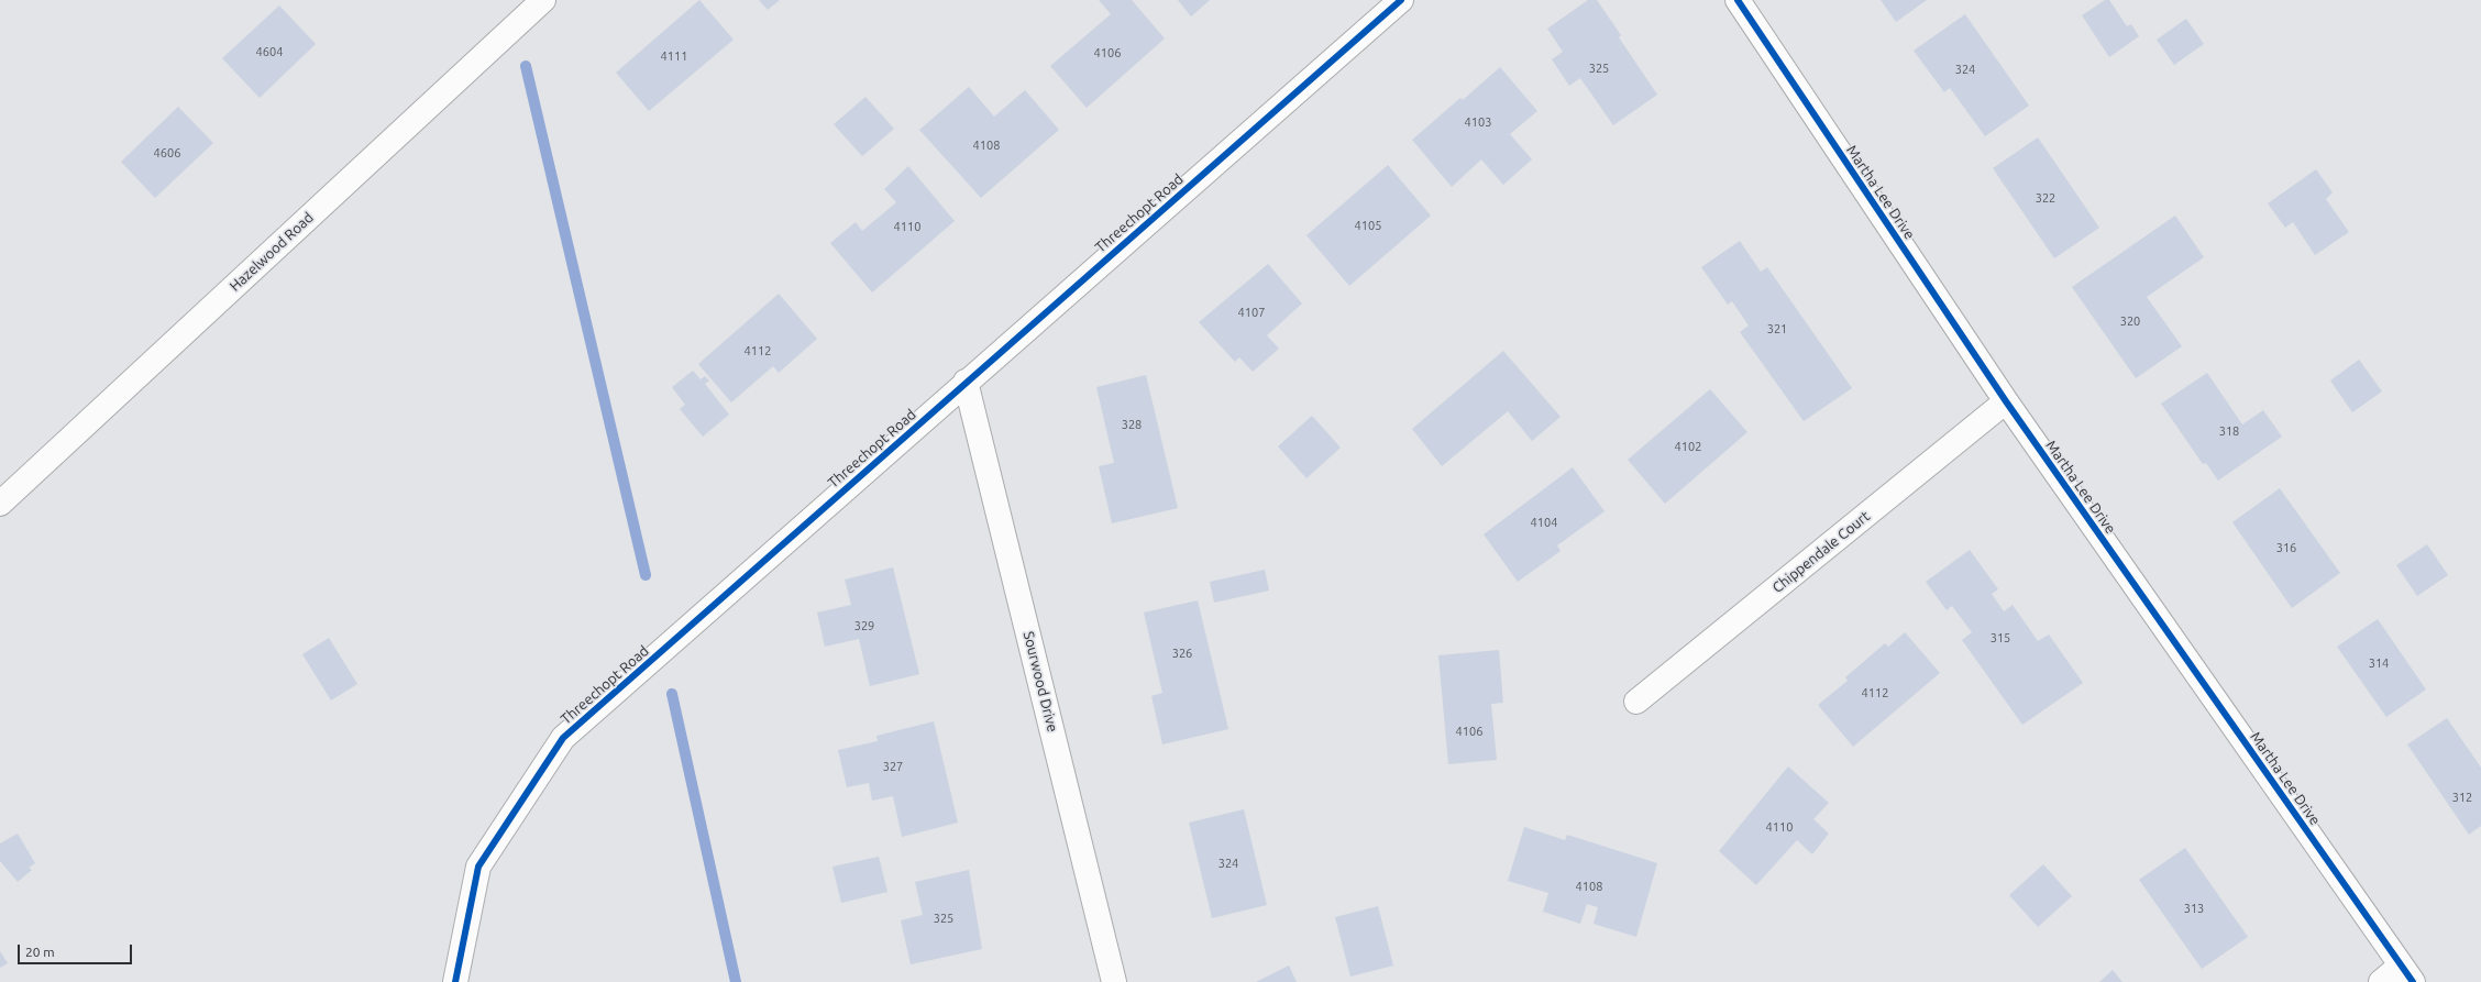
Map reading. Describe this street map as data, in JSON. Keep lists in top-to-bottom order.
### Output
{
  "streets": {
    "street": [
      "Martha Lee Drive",
      "Threechopt Road",
      "Hazelwood Road",
      "Chippendale Court",
      "Sourwood Drive"
    ]
  },
  "crossings": [
    ["Martha Lee Drive", "Chippendale Court"],
    ["Threechopt Road", "Sourwood Drive"]
  ],
  "house_numbers": [
    "4604",
    "4106",
    "4111",
    "325",
    "324",
    "4103",
    "4108",
    "4606",
    "322",
    "4105",
    "4110",
    "4107",
    "320",
    "321",
    "4112",
    "328",
    "318",
    "4102",
    "4104",
    "316",
    "329",
    "315",
    "326",
    "314",
    "4112",
    "4106",
    "327",
    "312",
    "4110",
    "324",
    "4108",
    "313",
    "325"
  ],
  "scale_bar": "20 m"
}
